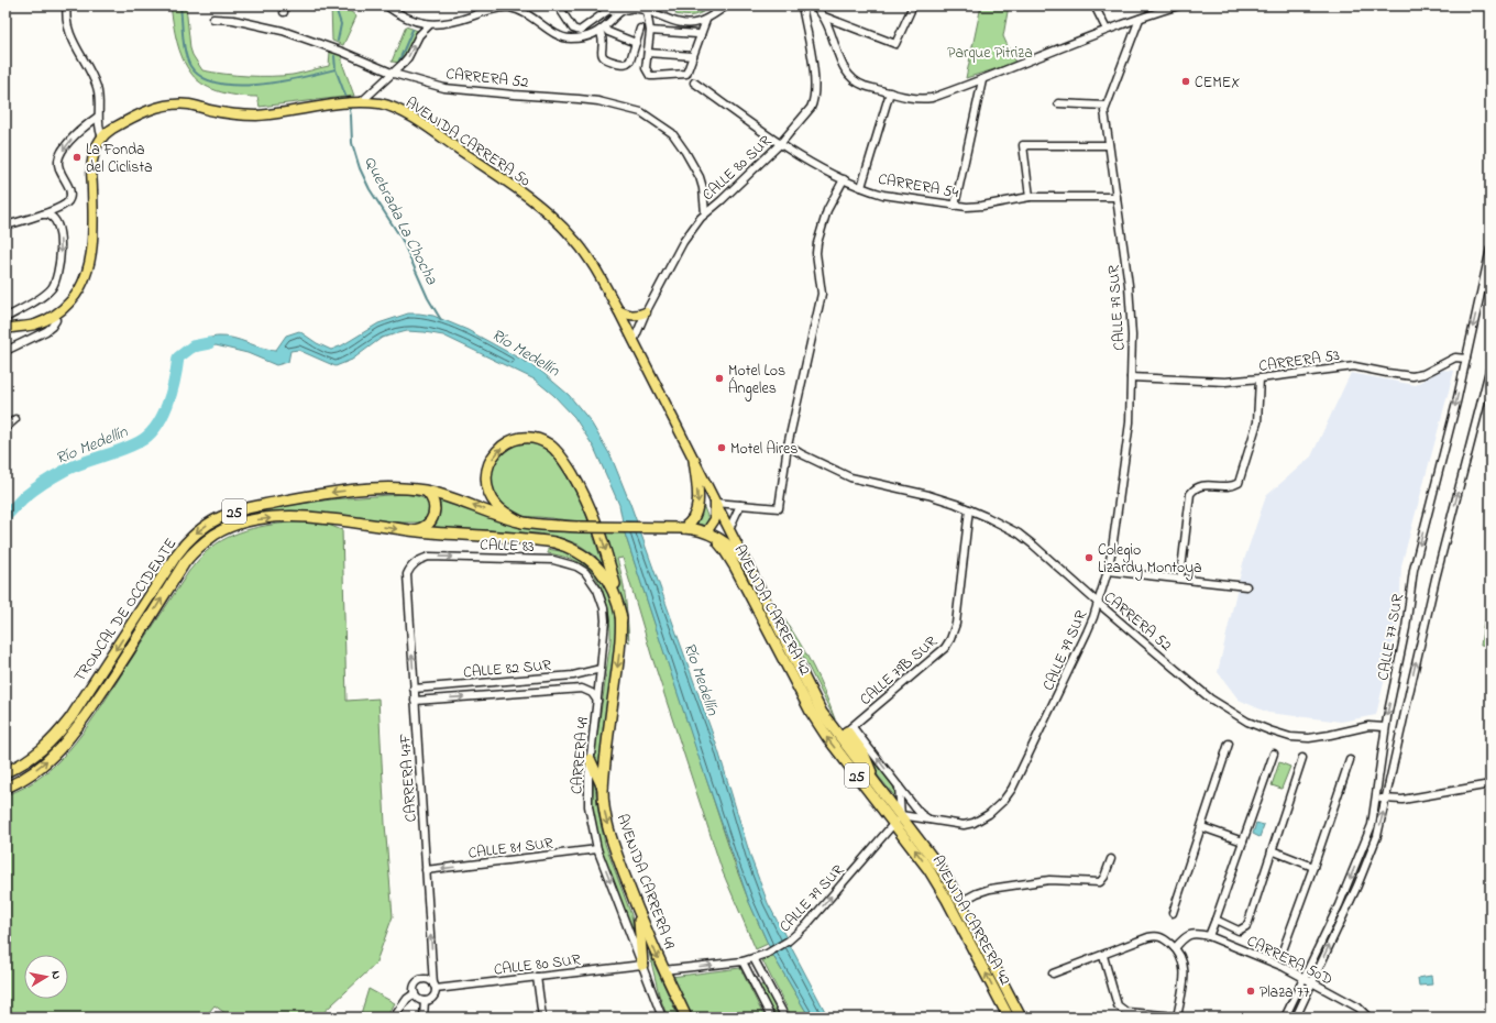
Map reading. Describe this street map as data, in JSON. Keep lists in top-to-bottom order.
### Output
{
  "streets": {
    "highway": [
      "25",
      "TRONCAL DE OCCIDENTE",
      "AVENIDA CARRERA 42",
      "AVENIDA CARRERA 49"
    ],
    "main road": ["AVENIDA CARRERA 50"],
    "street": [
      "CARRERA 52",
      "CALLE 80 SUR",
      "CARRERA 54",
      "CALLE 79 SUR",
      "CARRERA 53",
      "CALLE 83",
      "CALLE 77 SUR",
      "CALLE 82 SUR",
      "CALLE 79B SUR",
      "CARRERA 49",
      "CARRERA 47F",
      "CALLE 81 SUR",
      "CARRERA 50D"
    ]
  },
  "crossings": [
    ["CARRERA 52", "CALLE 80 SUR"],
    ["CARRERA 52", "CALLE 79 SUR"],
    ["CARRERA 52", "CALLE 77 SUR"],
    ["CARRERA 52", "CALLE 79B SUR"],
    ["AVENIDA CARRERA 50", "CALLE 80 SUR"],
    ["AVENIDA CARRERA 50", "AVENIDA CARRERA 42"],
    ["CALLE 80 SUR", "CARRERA 54"],
    ["CALLE 80 SUR", "CARRERA 49"],
    ["CALLE 80 SUR", "CARRERA 47F"],
    ["CARRERA 54", "CALLE 79 SUR"],
    ["CALLE 79 SUR", "CARRERA 53"],
    ["CALLE 79 SUR", "AVENIDA CARRERA 42"],
    ["CALLE 79 SUR", "AVENIDA CARRERA 49"],
    ["CARRERA 53", "CALLE 77 SUR"],
    ["CALLE 83", "CARRERA 49"],
    ["CALLE 83", "CARRERA 47F"],
    ["TRONCAL DE OCCIDENTE", "AVENIDA CARRERA 42"],
    ["TRONCAL DE OCCIDENTE", "AVENIDA CARRERA 49"],
    ["AVENIDA CARRERA 42", "CALLE 79B SUR"],
    ["CALLE 77 SUR", "CARRERA 50D"],
    ["CALLE 82 SUR", "CARRERA 49"],
    ["CALLE 82 SUR", "CARRERA 47F"],
    ["CARRERA 49", "CALLE 81 SUR"],
    ["CARRERA 47F", "CALLE 81 SUR"]
  ],
  "one_way": [
    "CALLE 83",
    "CARRERA 47F",
    "CALLE 81 SUR",
    "AVENIDA CARRERA 49"
  ],
  "water": ["Quebrada La Chocha", "Río Medellín"],
  "parks": ["Parque Pitriza"],
  "places": [
    "CEMEX",
    "La Fonda del Ciclista",
    "Motel Los Ángeles",
    "Motel Aires",
    "Colegio Lizardy Montoya",
    "Plaza 77"
  ],
  "north": "right"
}
